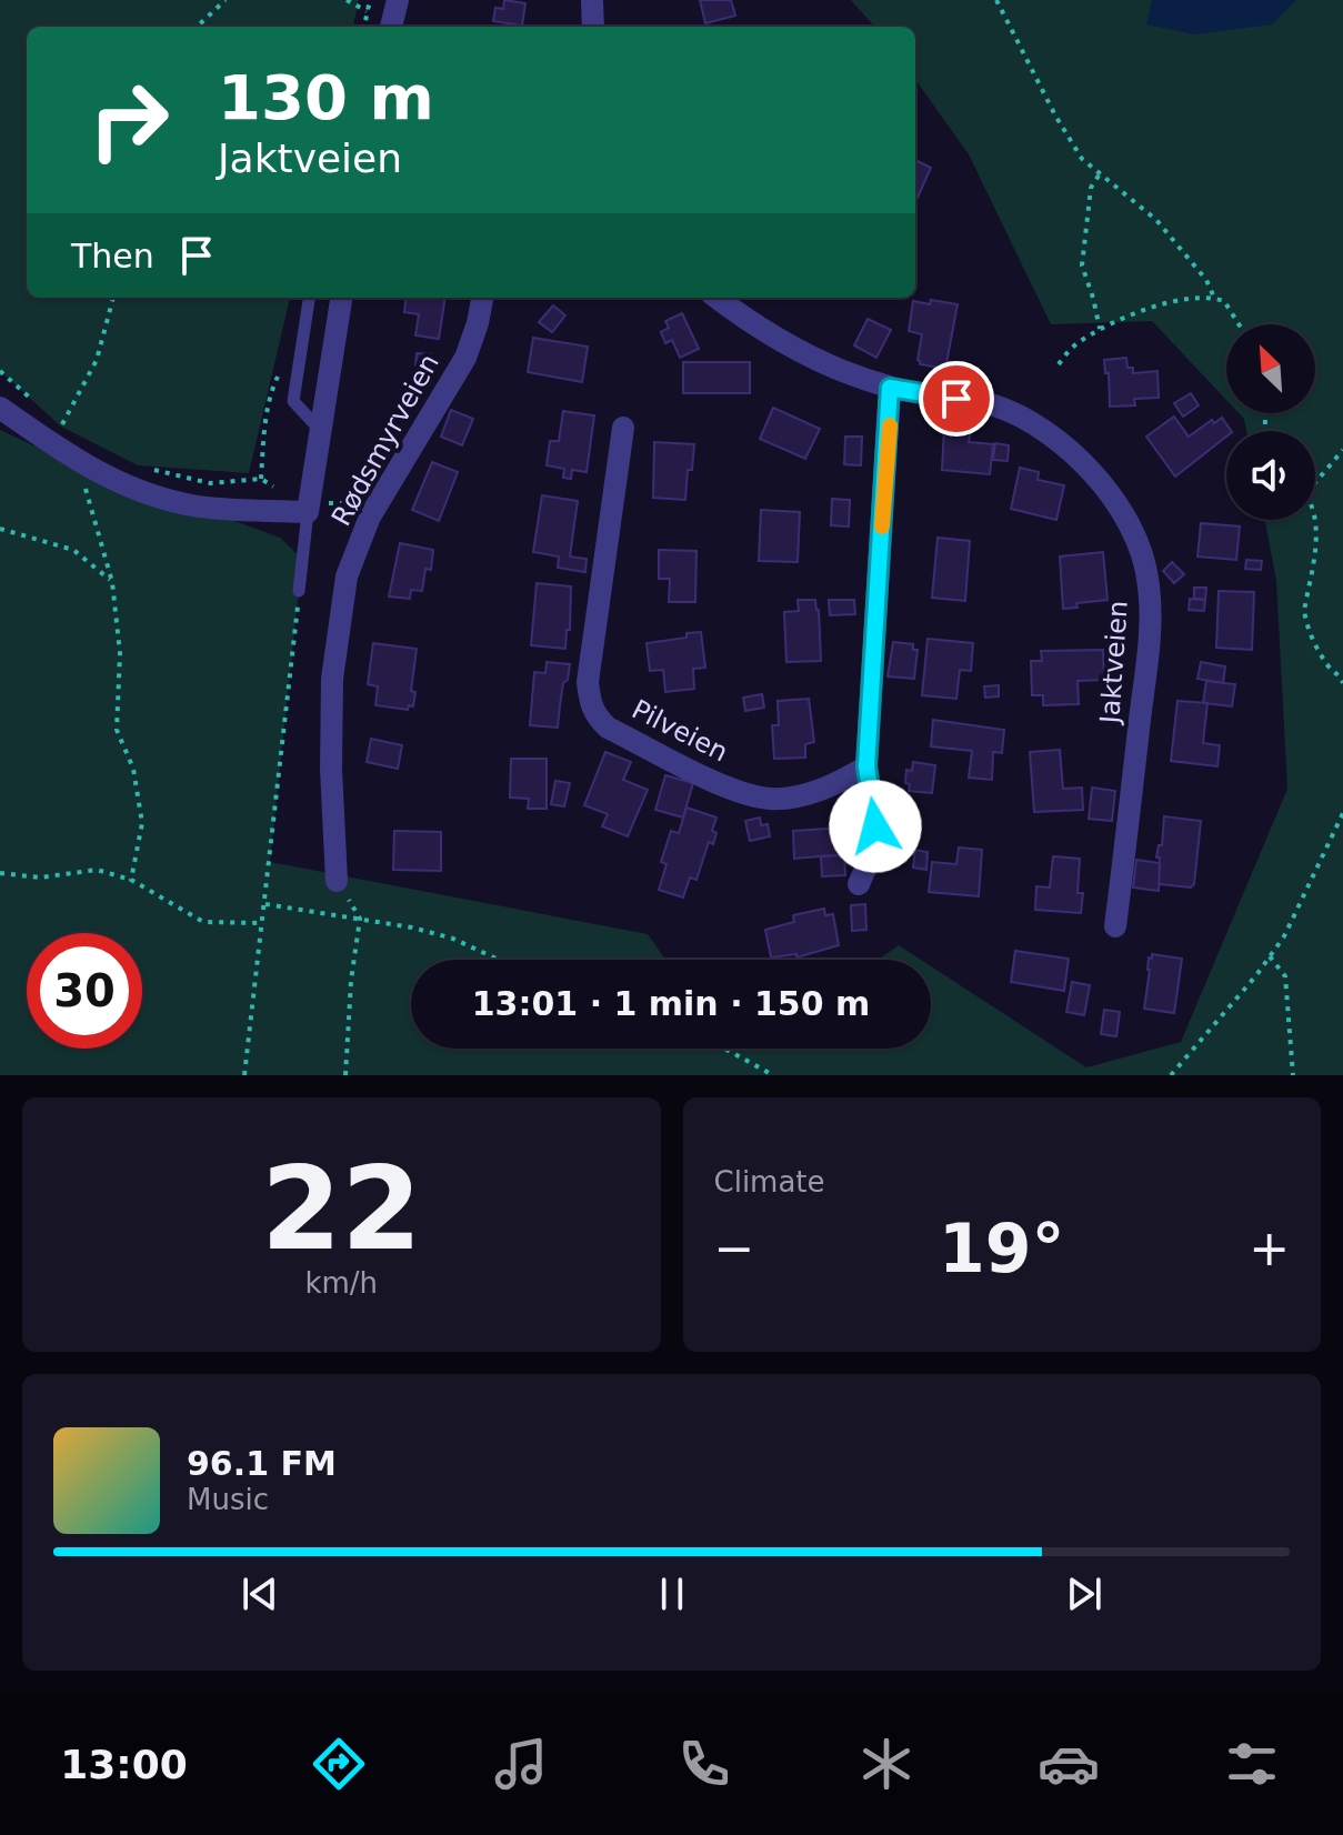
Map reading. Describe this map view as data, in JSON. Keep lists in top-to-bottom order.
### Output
{
  "streets": {
    "street": ["Rødsmyrveien", "Jaktveien", "Pilveien"]
  },
  "north": "top left",
  "page": {
    "turn": ["130 m", "Jaktveien"],
    "then": "Then",
    "limit": "30",
    "trip": "13:01 · 1 min · 150 m",
    "tile": [
      ["22", "km/h"],
      "Climate"
    ],
    "heat": ["−", "19°", "+"],
    "song": ["96.1 FM", "Music"],
    "tabs": "13:00"
  }
}
